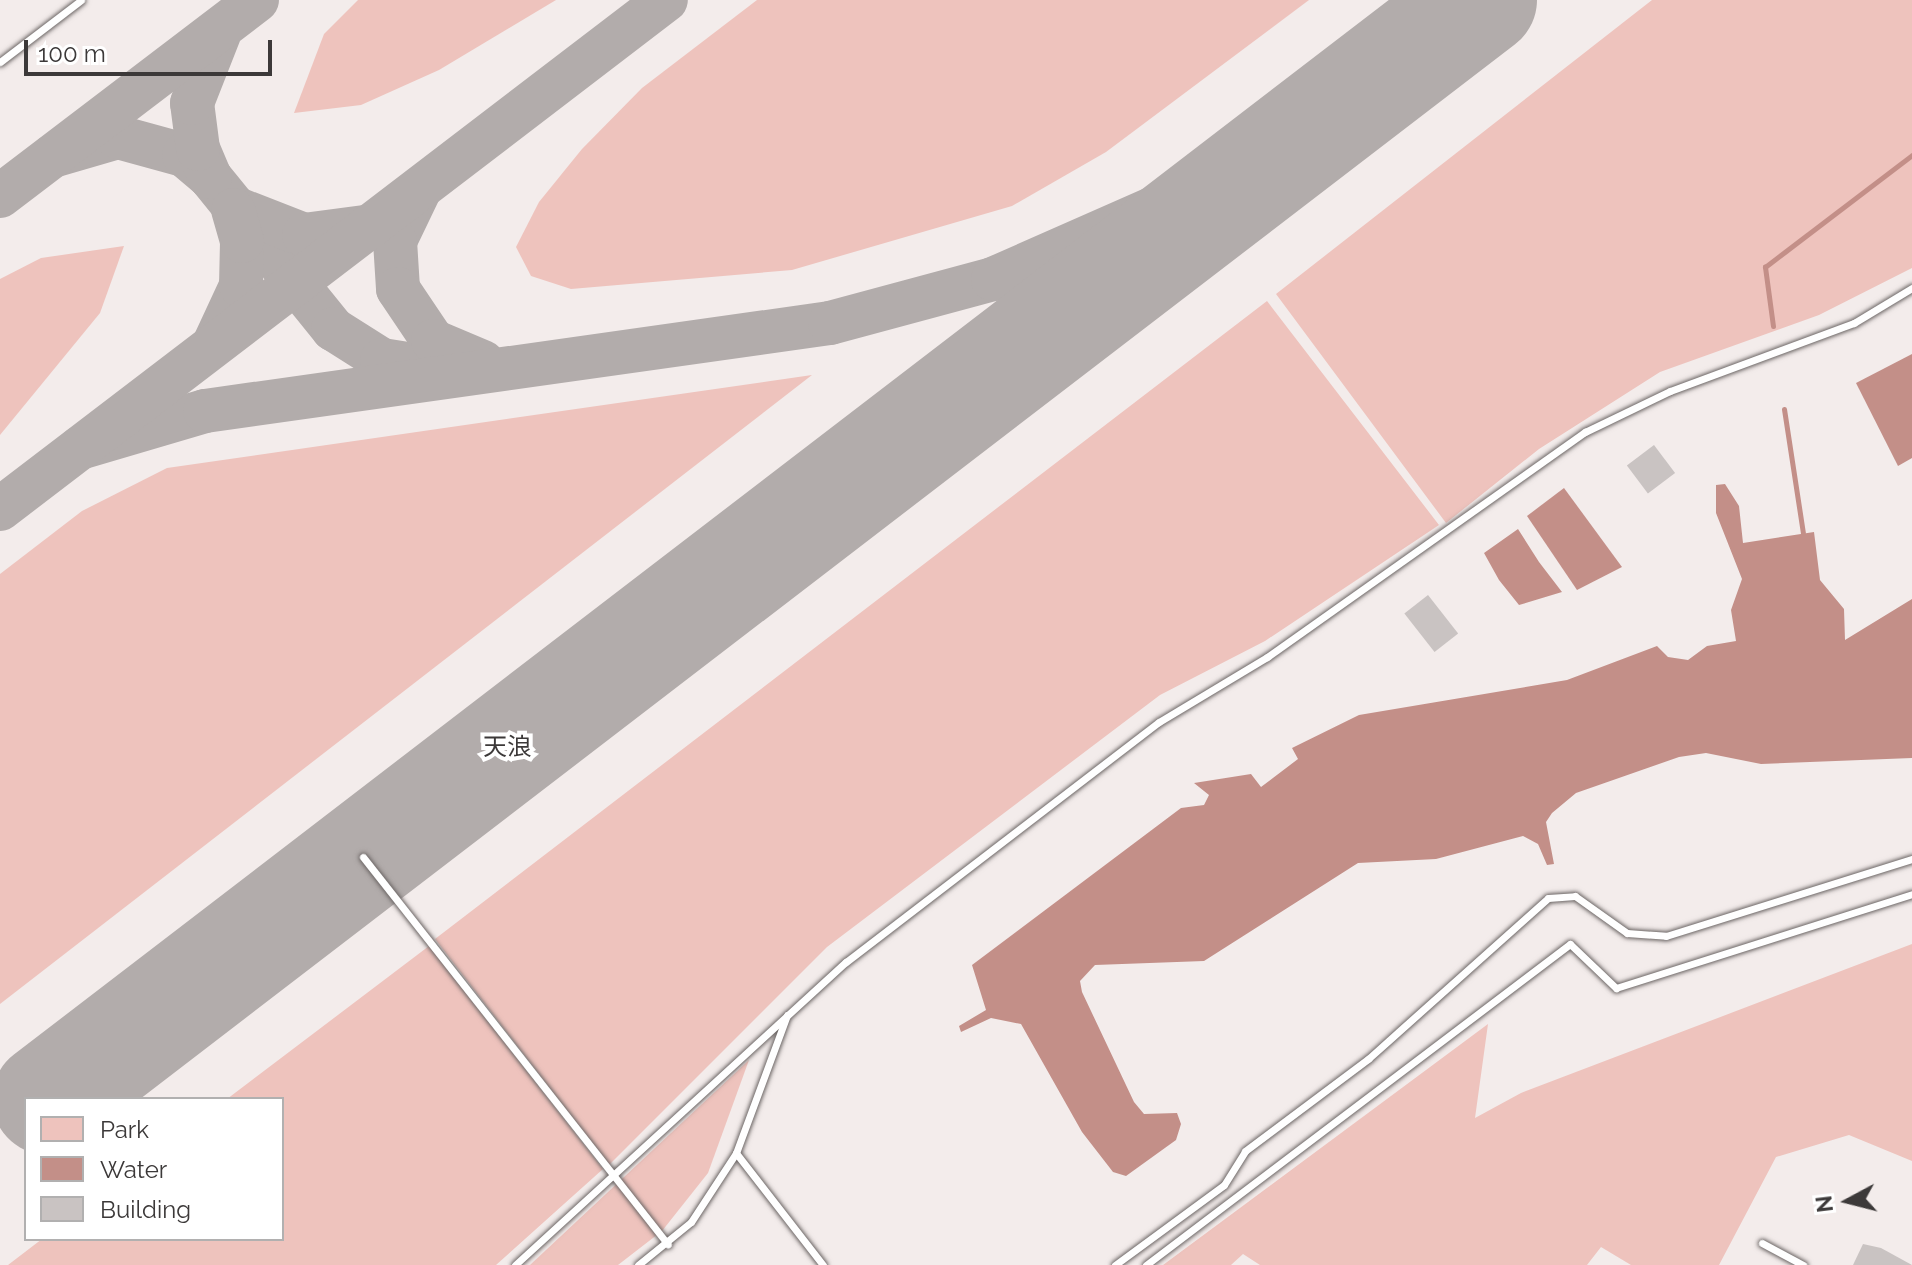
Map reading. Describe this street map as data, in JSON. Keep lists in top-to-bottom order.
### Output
{
  "districts": ["天浪"],
  "legend": ["Park", "Water", "Building"],
  "scale_bar": "100 m",
  "north": "left"
}
